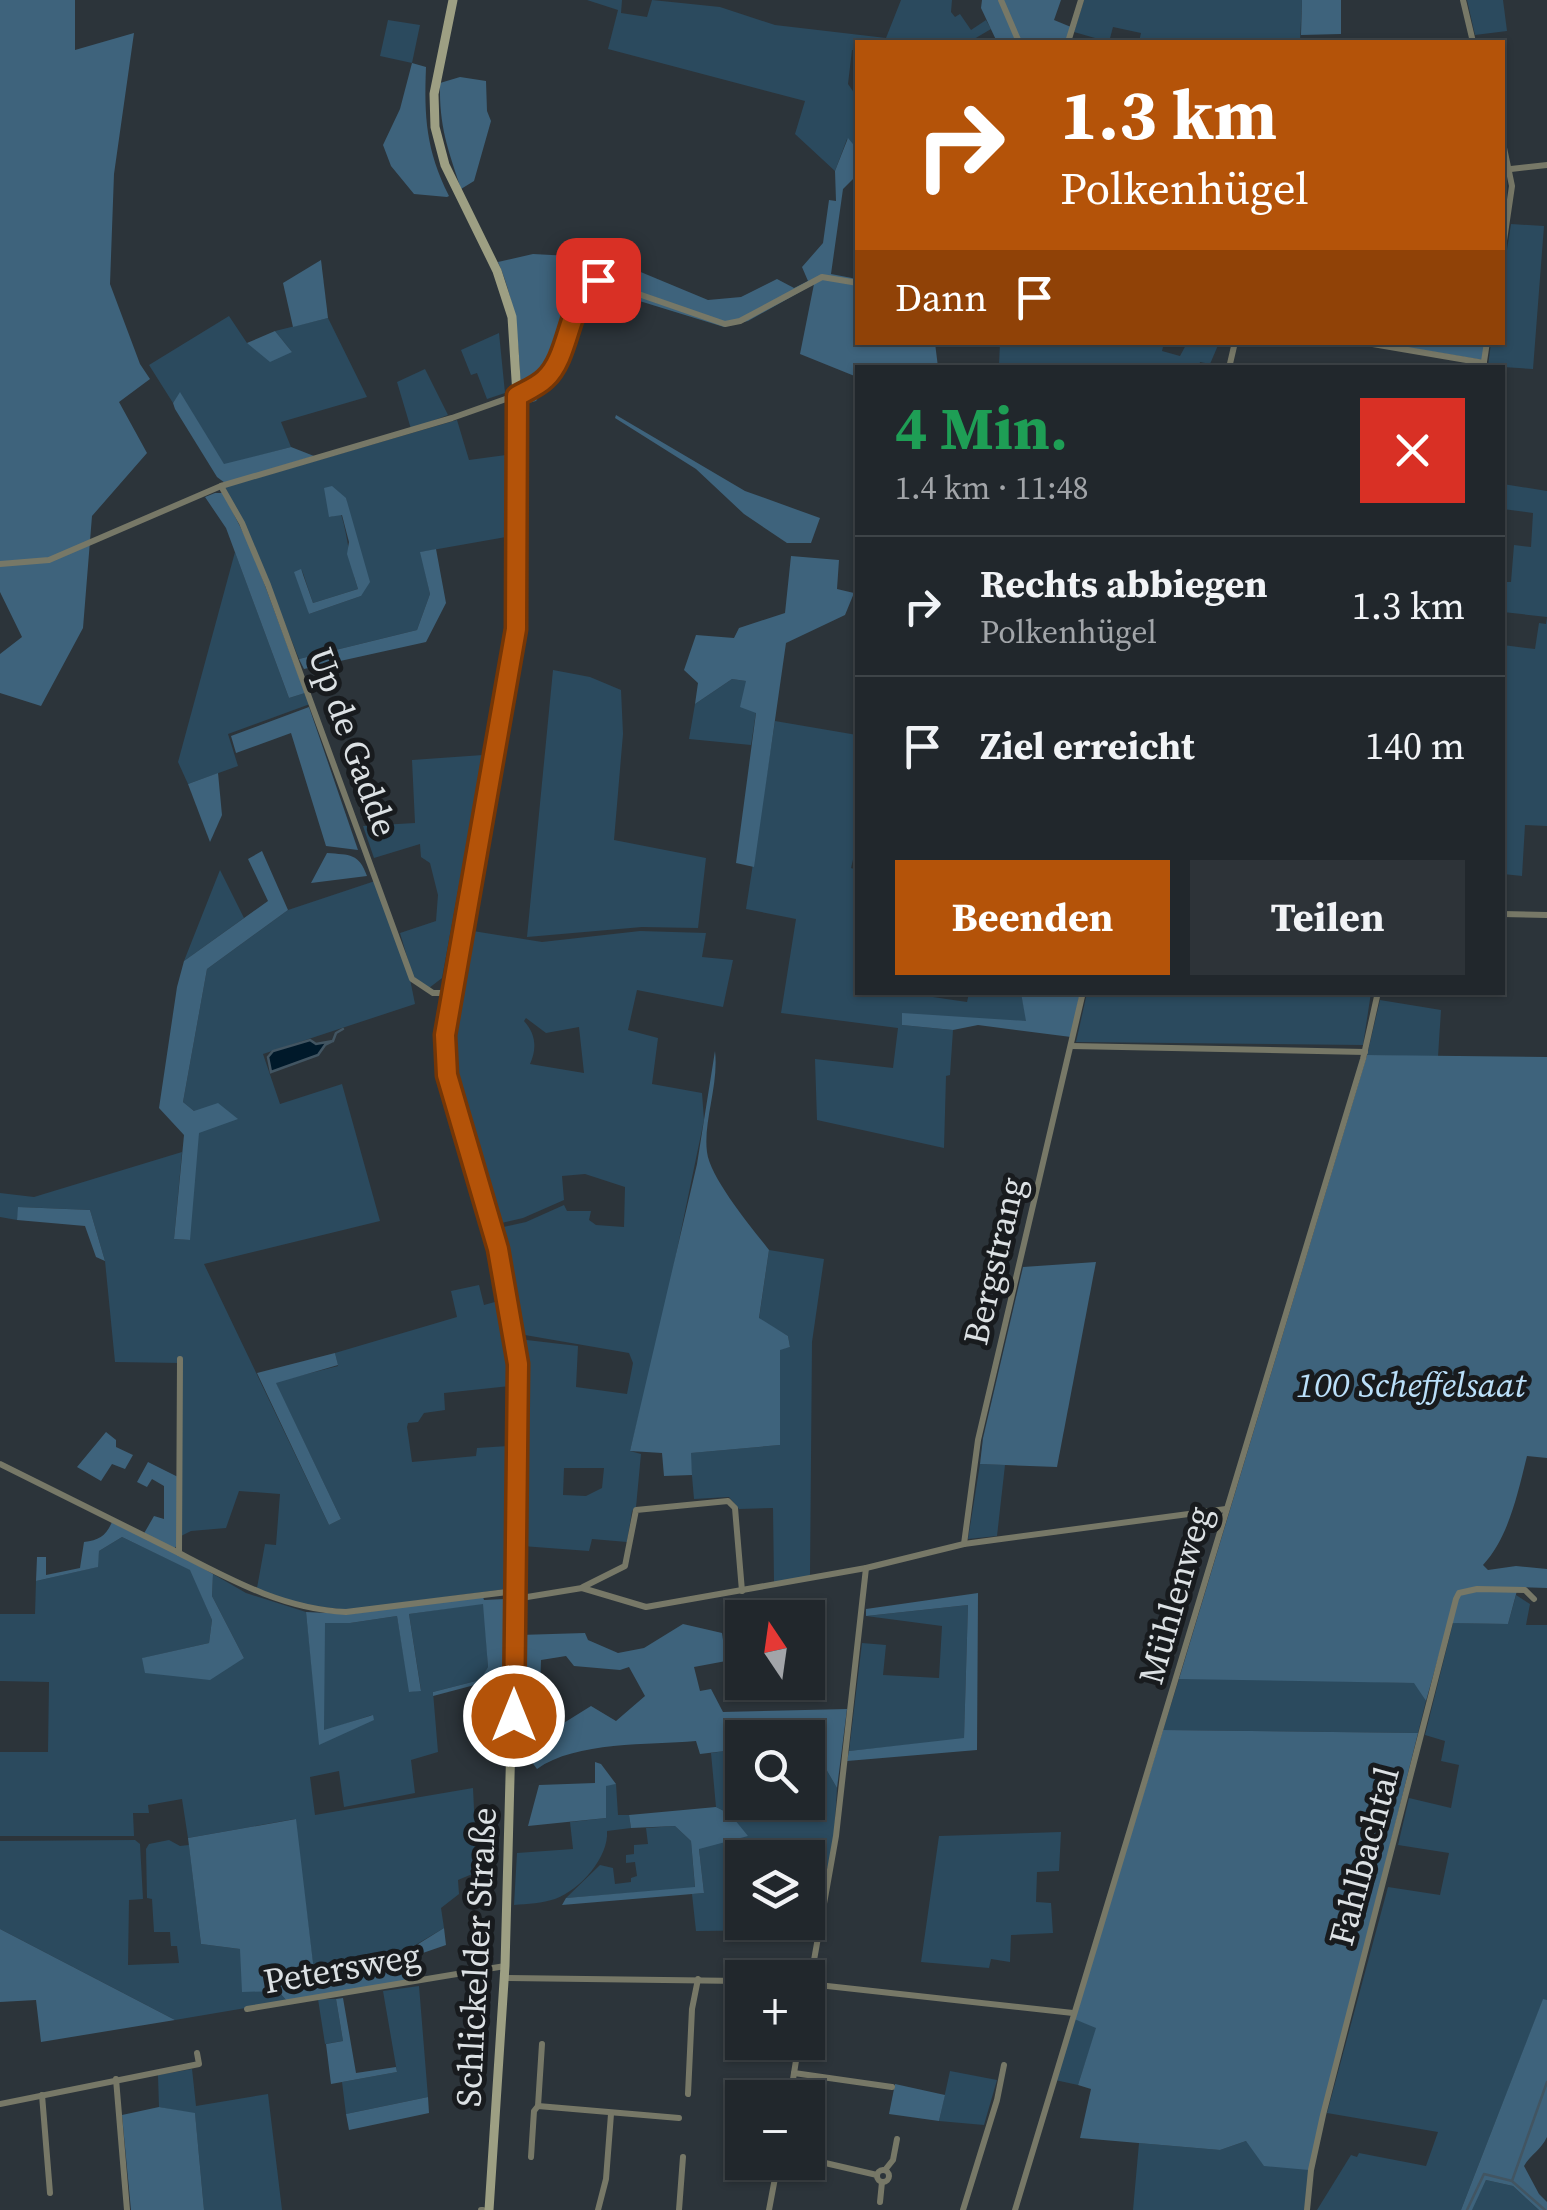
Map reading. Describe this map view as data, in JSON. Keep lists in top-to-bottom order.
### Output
{
  "streets": {
    "main road": ["Schlickelder Straße"],
    "street": [
      "Up de Gadde",
      "Bergstrang",
      "Mühlenweg",
      "Fahlbachtal",
      "Petersweg"
    ]
  },
  "crossings": [
    ["Up de Gadde", "Schlickelder Straße"],
    ["Schlickelder Straße", "Petersweg"]
  ],
  "parks": ["100 Scheffelsaat"],
  "north": "top",
  "page": {
    "turn": ["1.3 km", "Polkenhügel"],
    "then": "Dann",
    "heading": ["4 Min.", "1.4 km · 11:48"],
    "list": [
      {
        "name": "Rechts abbiegen",
        "note": "Polkenhügel",
        "value": "1.3 km"
      },
      {
        "name": "Ziel erreicht",
        "value": "140 m"
      }
    ],
    "buttons": ["Beenden", "Teilen"],
    "map_buttons": ["+", "−"]
  }
}
